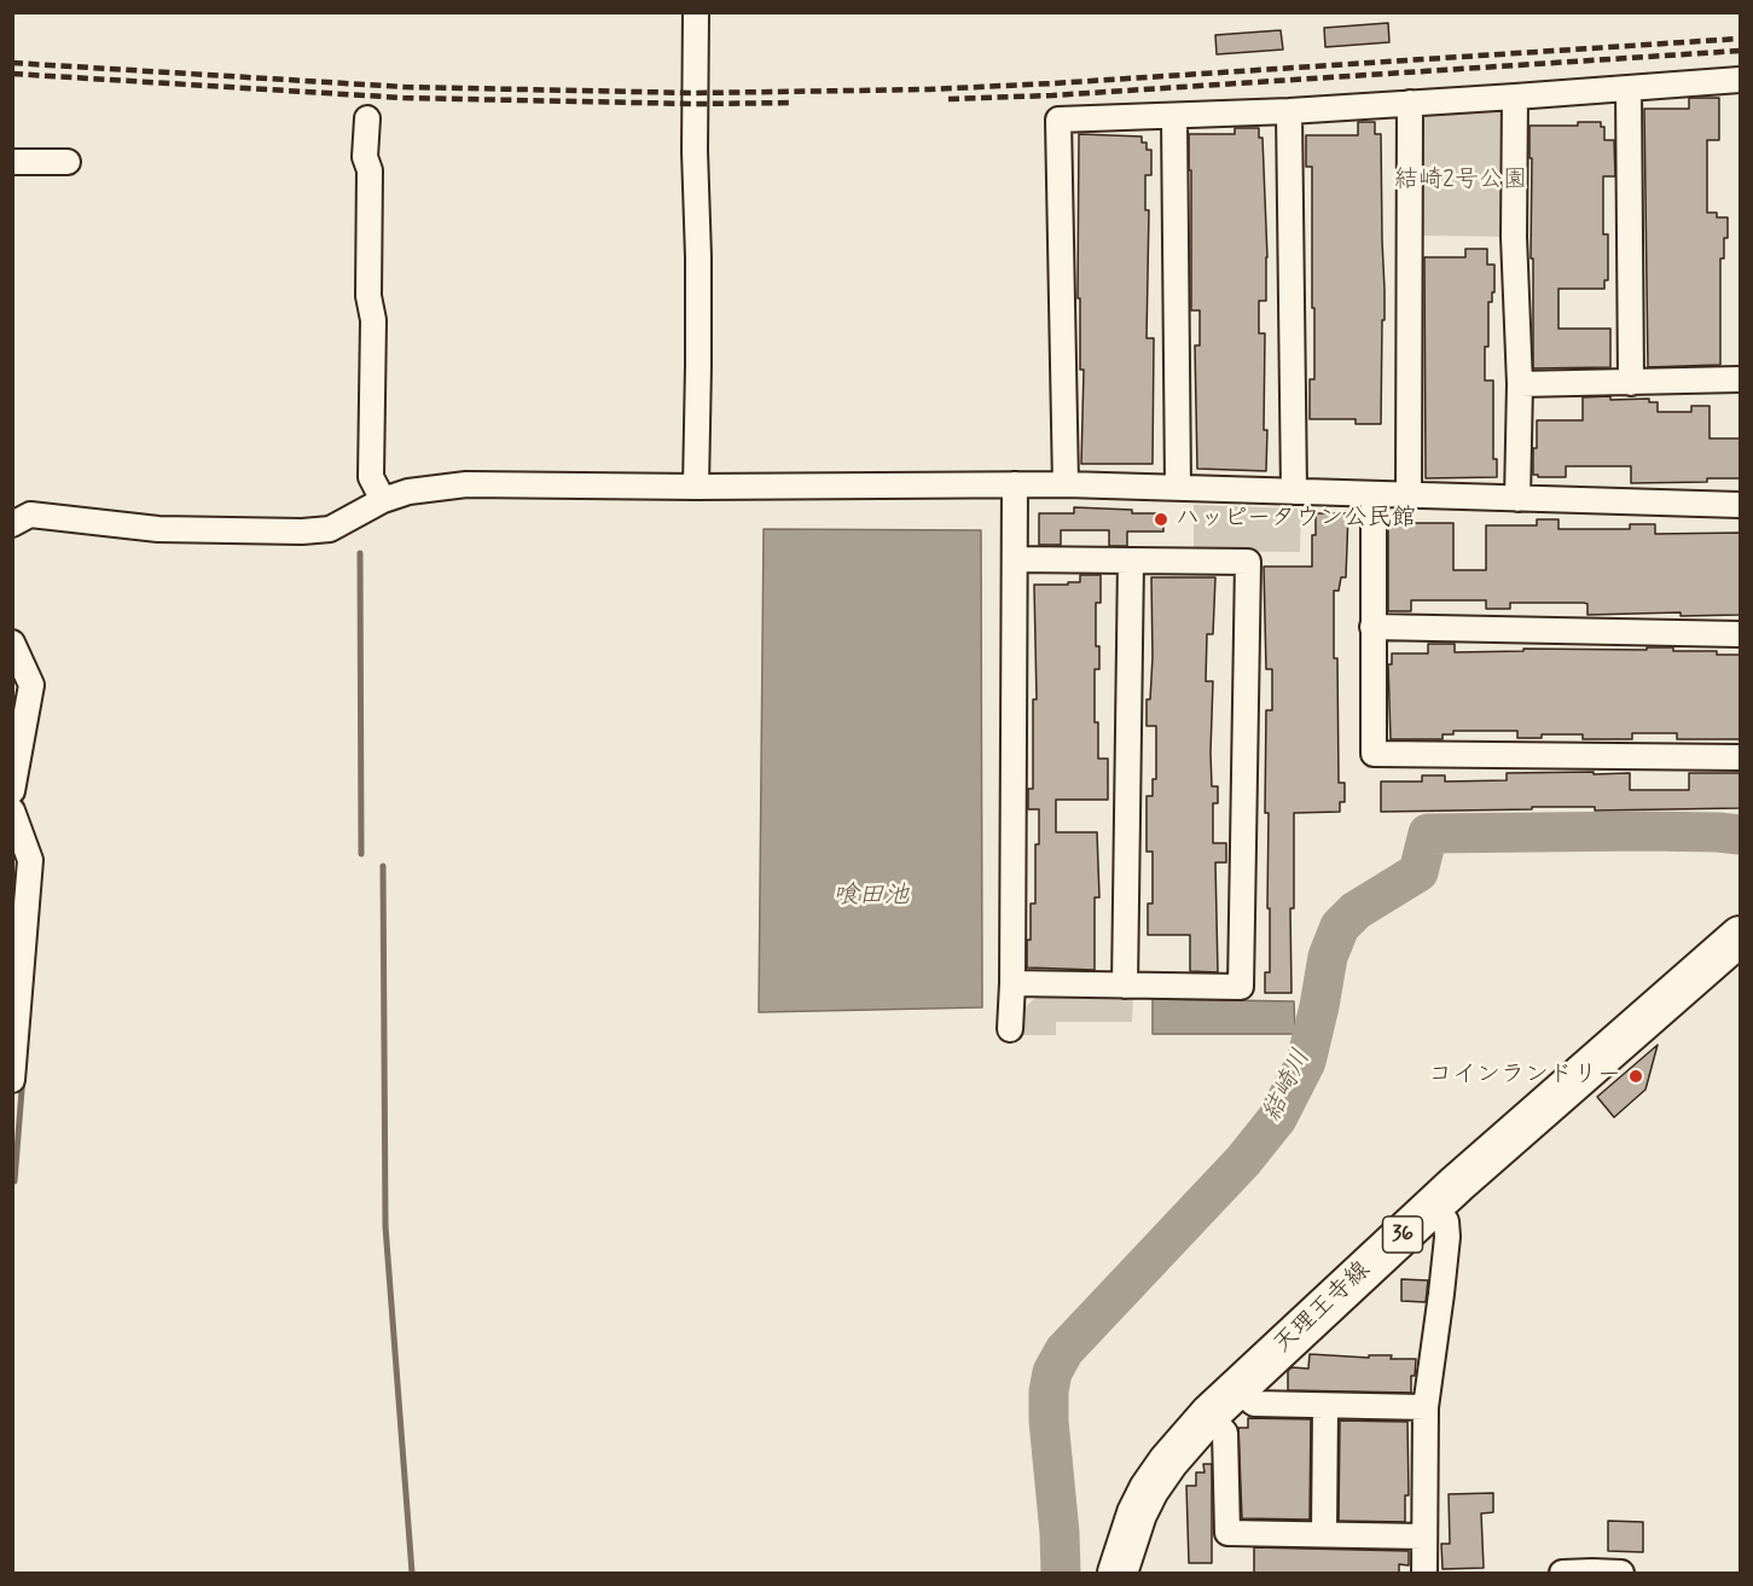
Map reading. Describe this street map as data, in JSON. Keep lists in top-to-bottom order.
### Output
{
  "streets": {
    "main road": ["36", "天理王寺線"]
  },
  "water": ["喰田池", "結崎川"],
  "parks": ["結崎2号公園"],
  "places": ["ハッピータウン公民館", "コインランドリー"]
}
